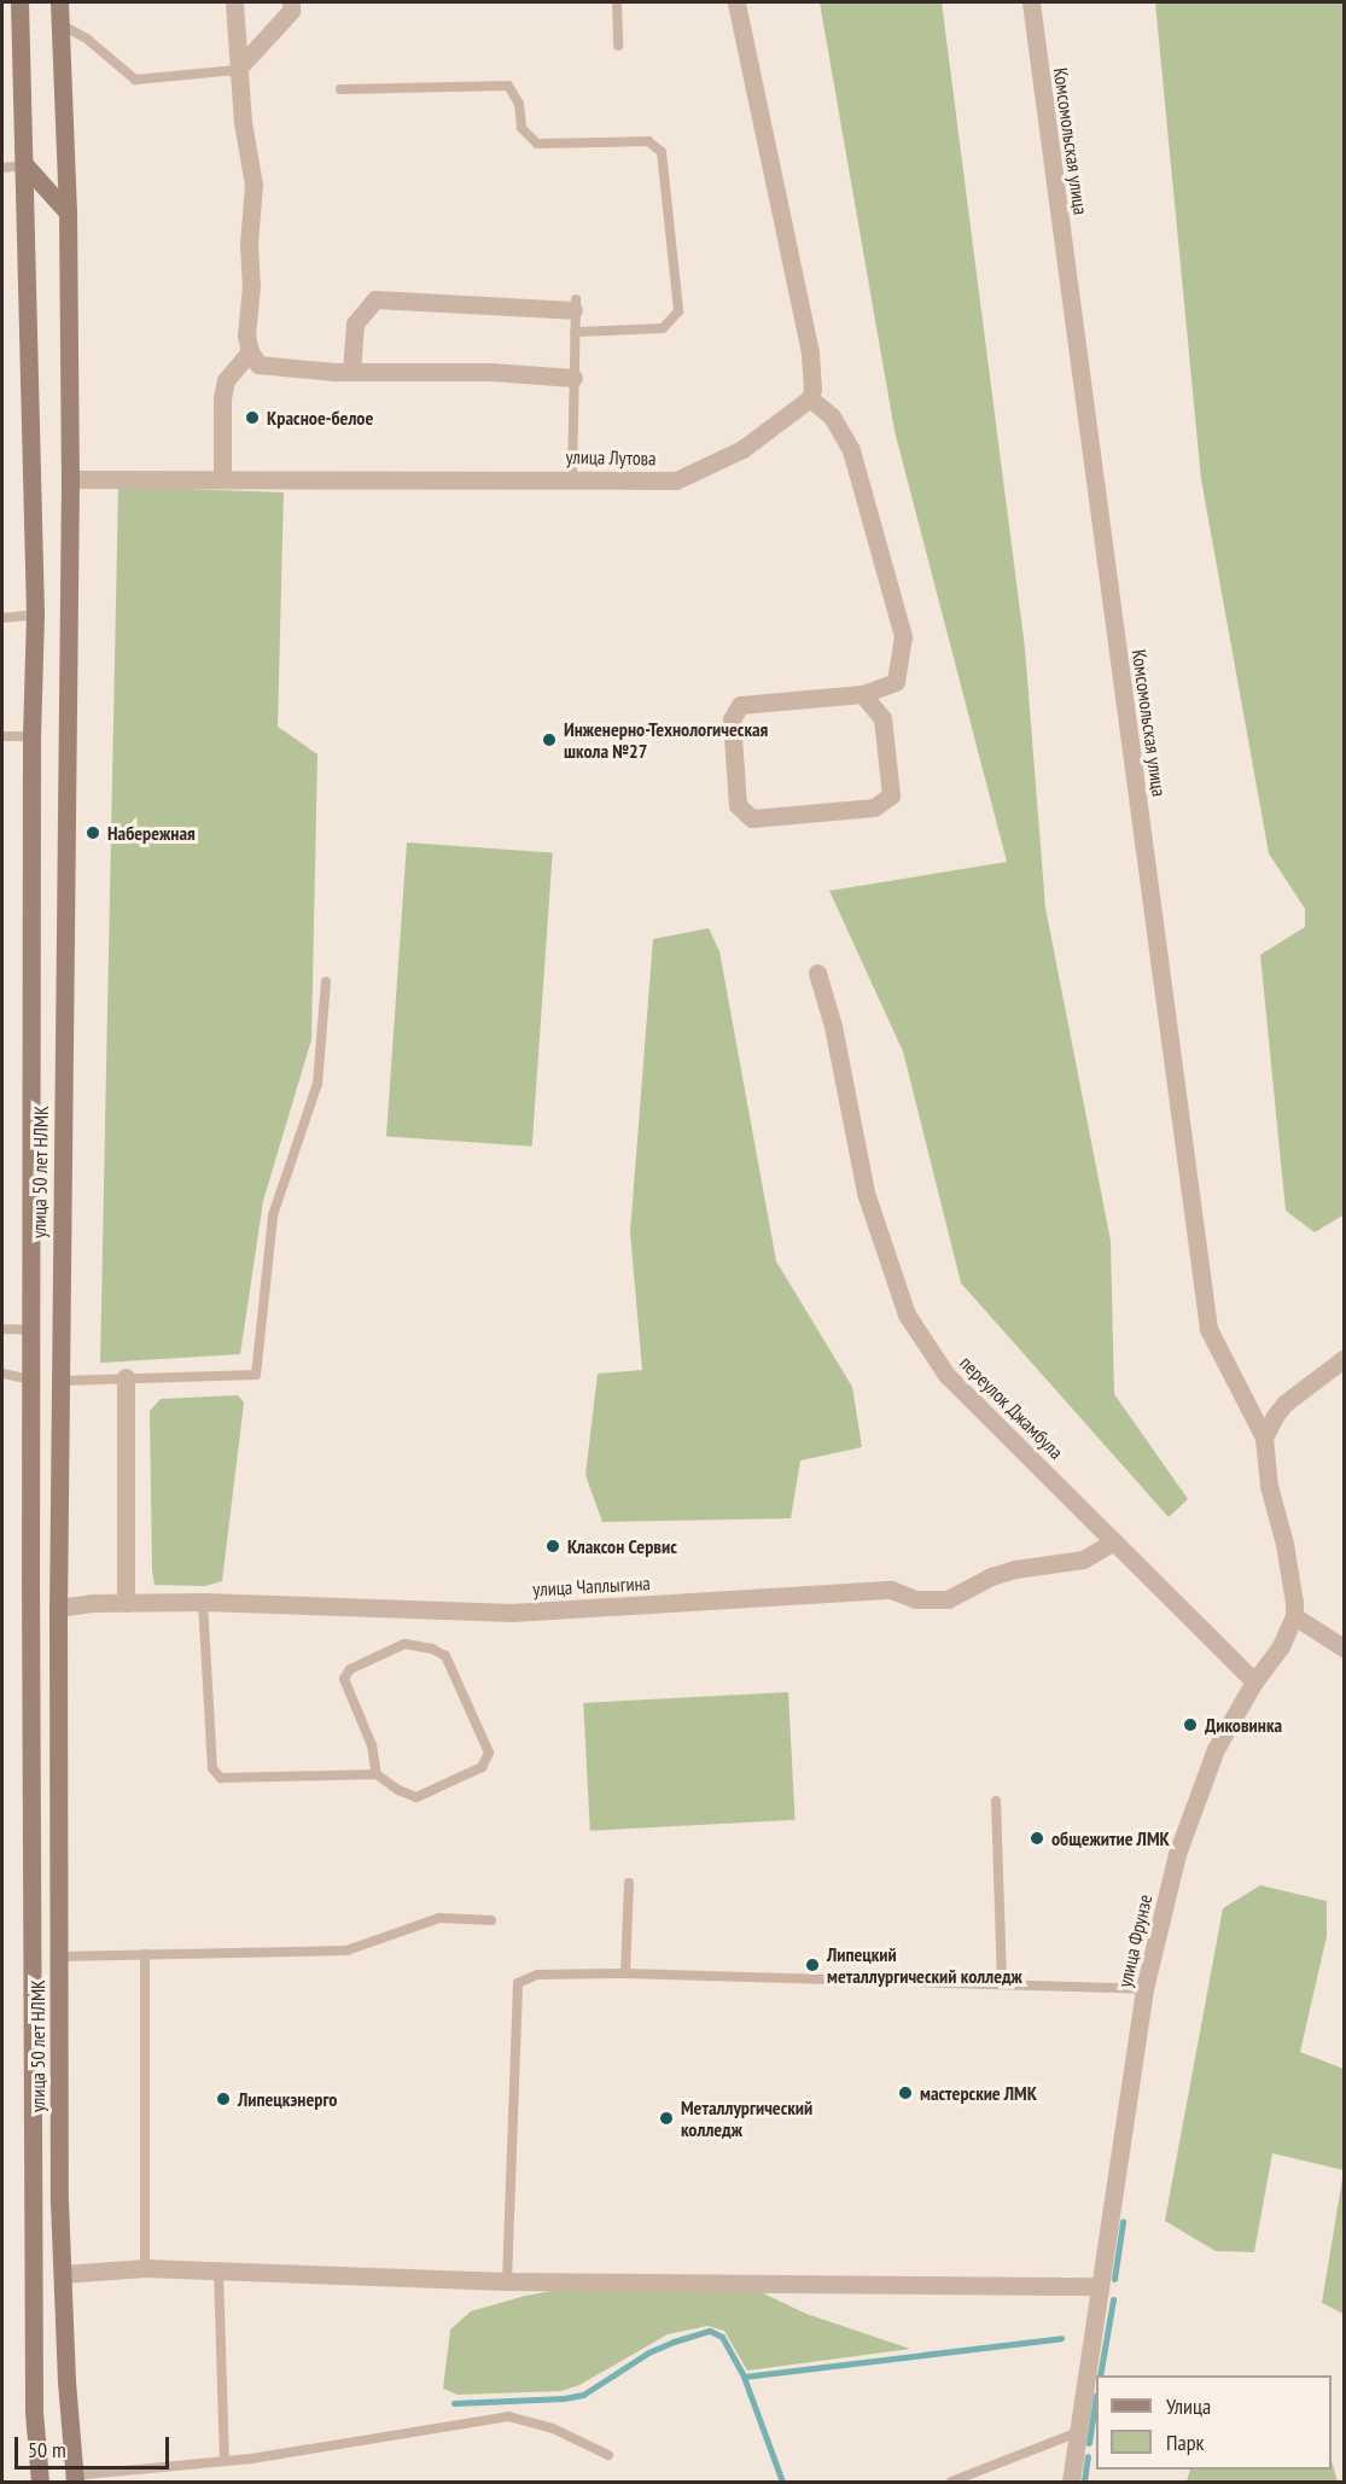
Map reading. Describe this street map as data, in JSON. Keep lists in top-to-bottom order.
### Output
{
  "streets": {
    "main road": ["улица 50 лет НЛМК"],
    "street": [
      "Комсомольская улица",
      "улица Лутова",
      "переулок Джамбула",
      "улица Чаплыгина",
      "улица Фрунзе"
    ]
  },
  "crossings": [
    ["Комсомольская улица", "улица Фрунзе"],
    ["улица Лутова", "улица 50 лет НЛМК"],
    ["улица 50 лет НЛМК", "улица Чаплыгина"],
    ["переулок Джамбула", "улица Чаплыгина"],
    ["переулок Джамбула", "улица Фрунзе"]
  ],
  "places": [
    "Красное-белое",
    "Инженерно-Технологическая школа №27",
    "Набережная",
    "Клаксон Сервис",
    "Диковинка",
    "общежитие ЛМК",
    "Липецкий металлургический колледж",
    "мастерские ЛМК",
    "Липецкэнерго",
    "Металлургический колледж"
  ],
  "legend": ["Улица", "Парк"],
  "scale_bar": "50 m"
}
